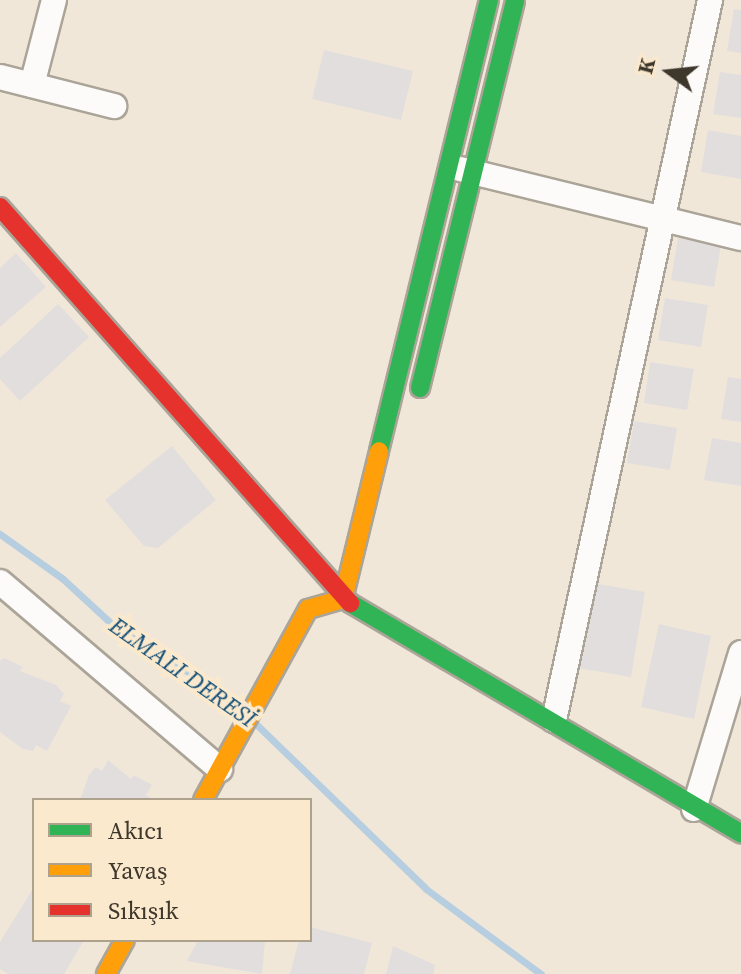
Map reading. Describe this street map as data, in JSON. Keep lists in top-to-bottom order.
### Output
{
  "water": ["ELMALI DERESİ"],
  "legend": ["Akıcı", "Yavaş", "Sıkışık"],
  "north": "left"
}
